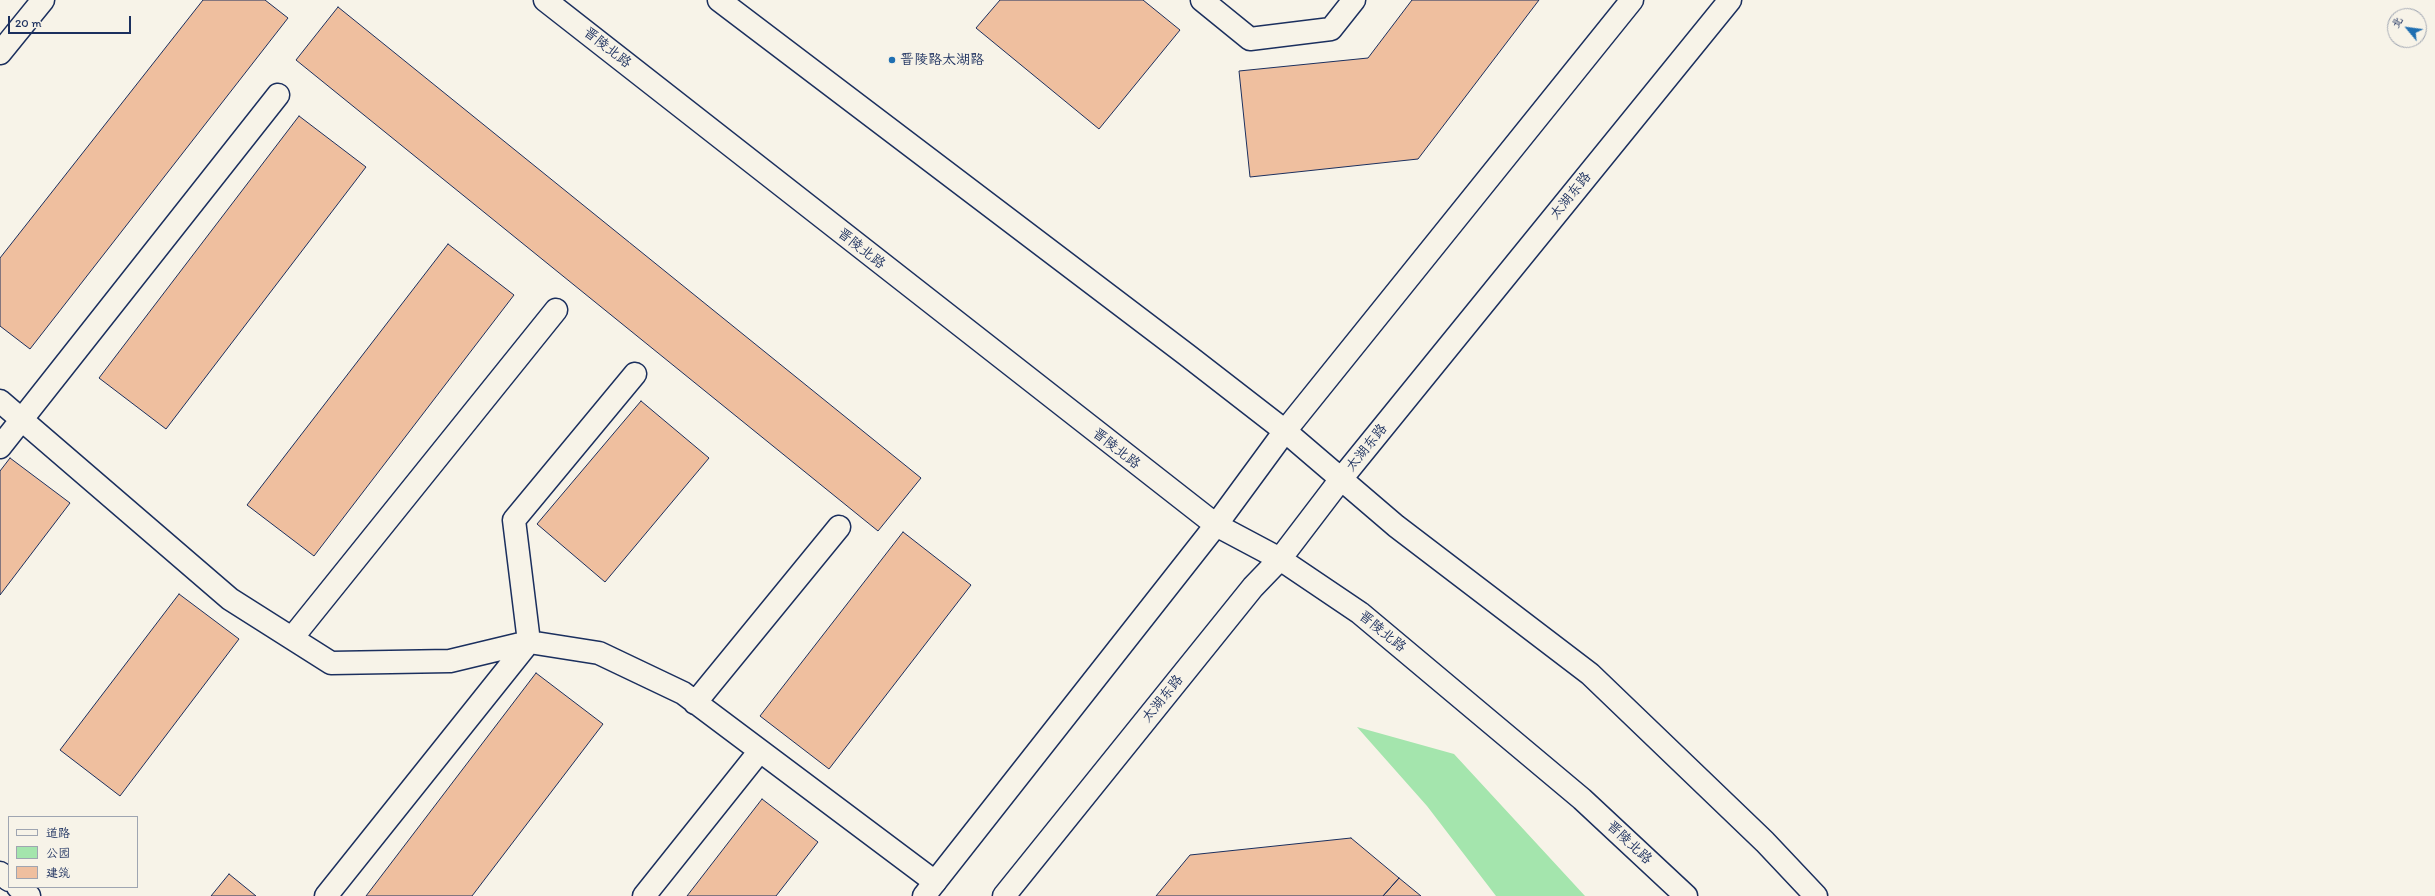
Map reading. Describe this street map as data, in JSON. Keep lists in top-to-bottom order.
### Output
{
  "streets": {
    "main road": ["晋陵北路", "太湖东路"]
  },
  "crossings": [
    ["晋陵北路", "太湖东路"]
  ],
  "places": ["晋陵路太湖路"],
  "legend": ["道路", "公园", "建筑"],
  "scale_bar": "20 m",
  "north": "top left"
}
